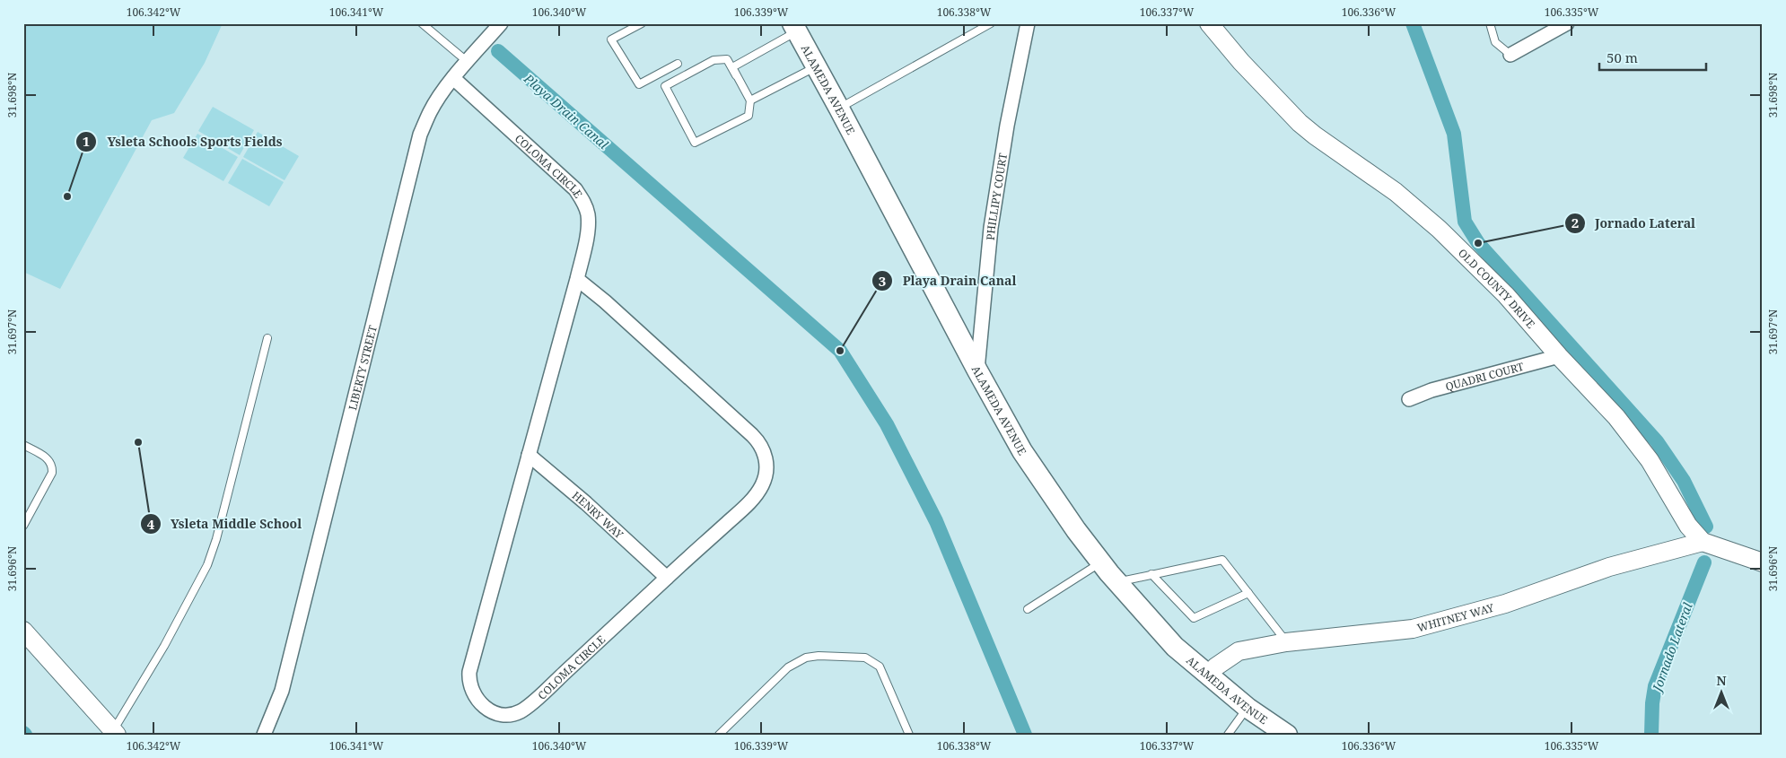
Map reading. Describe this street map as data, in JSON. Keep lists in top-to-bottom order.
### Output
{
  "streets": {
    "main road": ["ALAMEDA AVENUE"],
    "street": [
      "COLOMA CIRCLE",
      "PHILLIPY COURT",
      "OLD COUNTY DRIVE",
      "LIBERTY STREET",
      "QUADRI COURT",
      "HENRY WAY",
      "WHITNEY WAY"
    ]
  },
  "crossings": [
    ["ALAMEDA AVENUE", "PHILLIPY COURT"],
    ["ALAMEDA AVENUE", "WHITNEY WAY"],
    ["COLOMA CIRCLE", "LIBERTY STREET"],
    ["COLOMA CIRCLE", "HENRY WAY"],
    ["OLD COUNTY DRIVE", "QUADRI COURT"],
    ["OLD COUNTY DRIVE", "WHITNEY WAY"]
  ],
  "water": ["Playa Drain Canal", "Jornado Lateral"],
  "places": [
    "Ysleta Schools Sports Fields",
    "Jornado Lateral",
    "Playa Drain Canal",
    "Ysleta Middle School"
  ],
  "scale_bar": "50 m",
  "north": "top",
  "coordinates": [
    "106.342°W",
    "106.341°W",
    "106.340°W",
    "106.339°W",
    "106.338°W",
    "106.337°W",
    "106.336°W",
    "106.335°W",
    "31.698°N",
    "31.697°N",
    "31.696°N"
  ]
}
